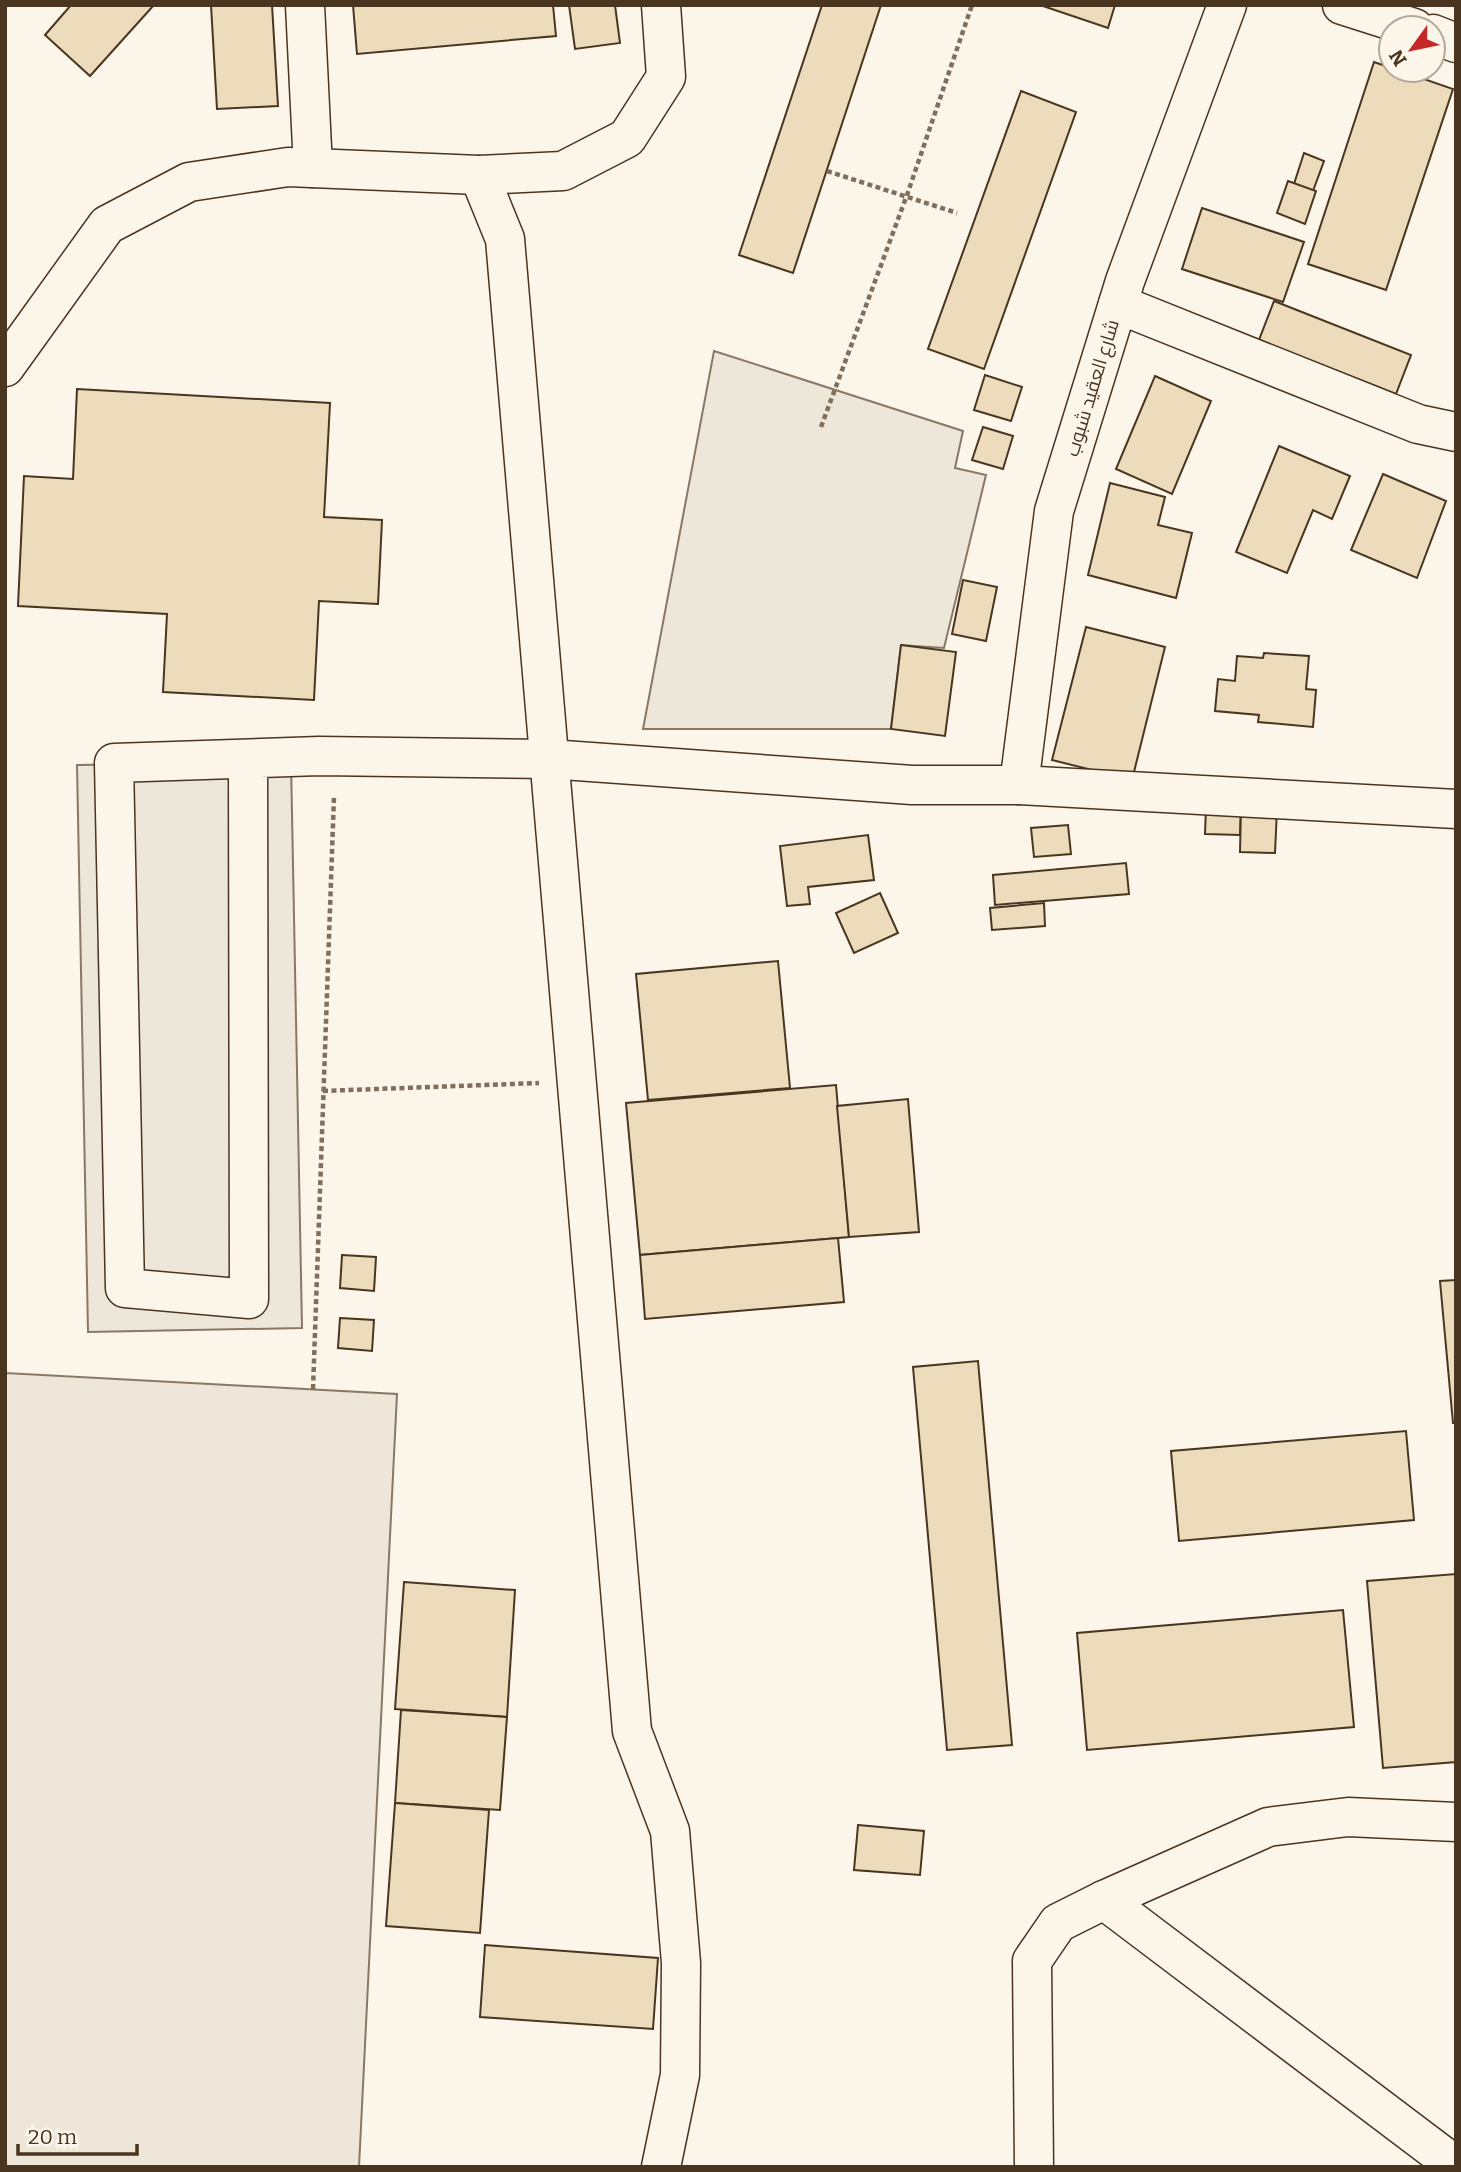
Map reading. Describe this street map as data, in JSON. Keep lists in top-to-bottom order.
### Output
{
  "streets": {
    "street": ["شارع العقيد شبوب"]
  },
  "scale_bar": "20 m",
  "north": "bottom left"
}
